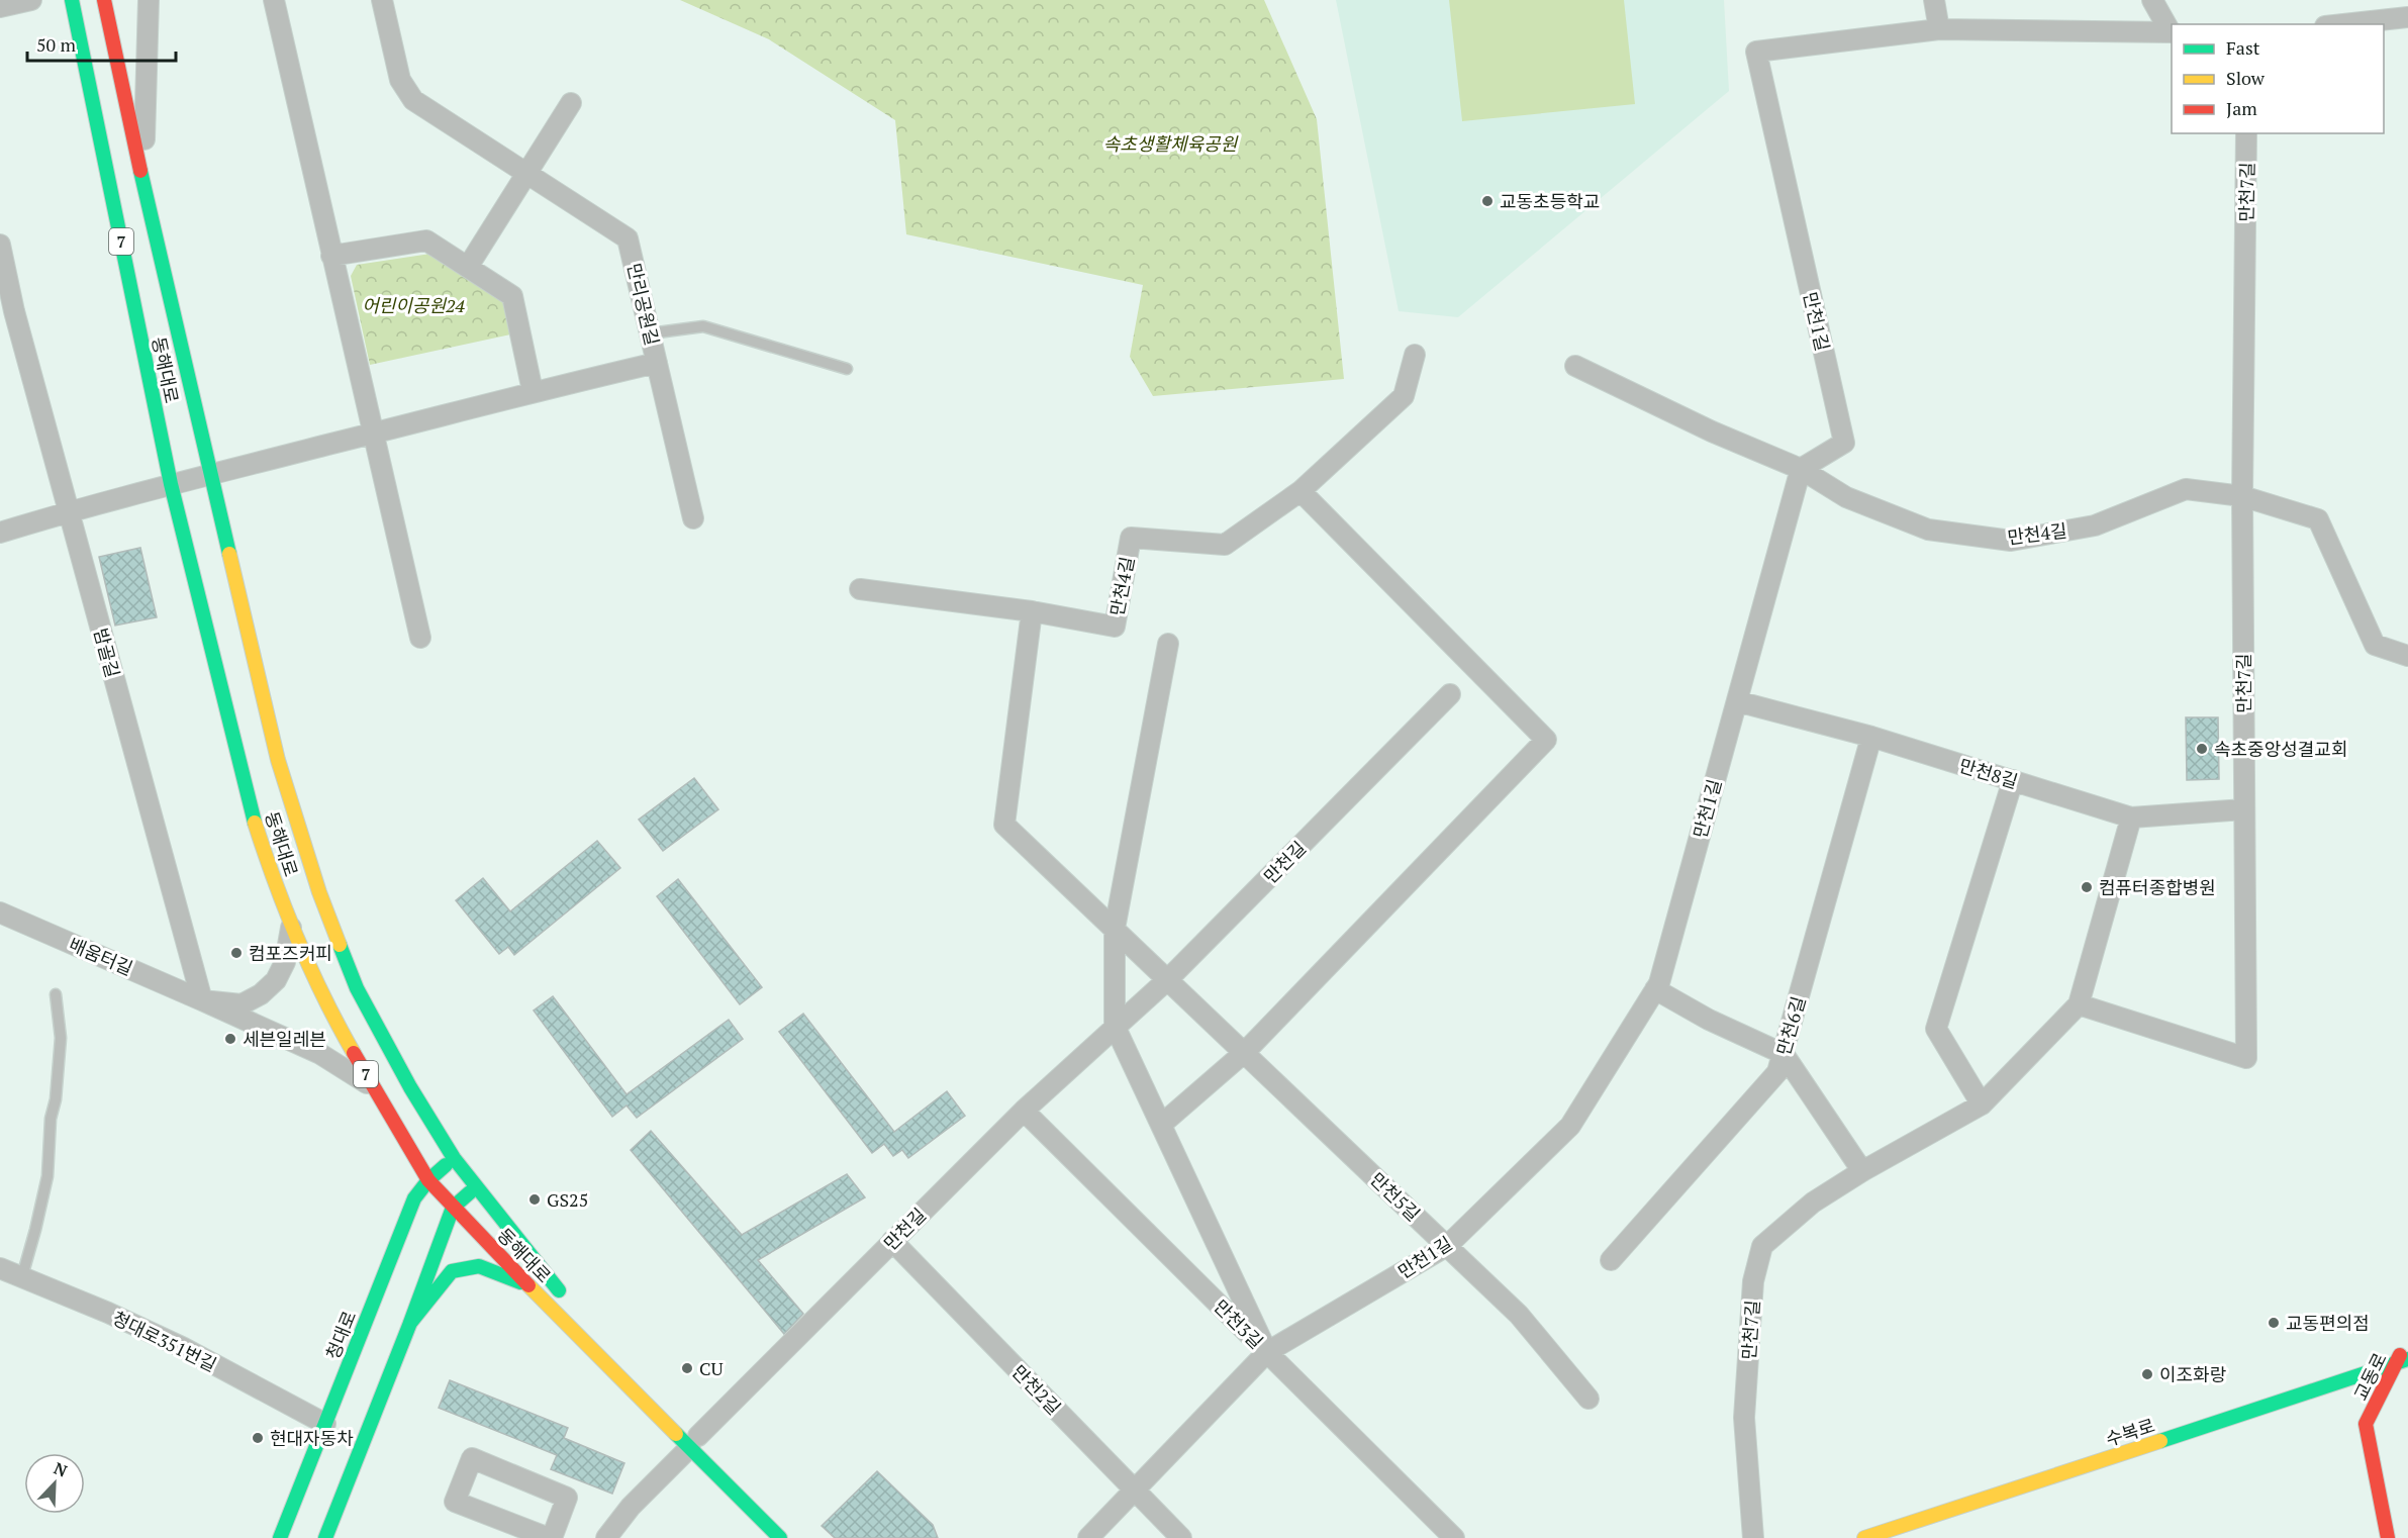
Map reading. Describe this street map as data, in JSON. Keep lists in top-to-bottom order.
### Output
{
  "streets": {
    "main road": [
      "7",
      "동해대로",
      "청대로",
      "교동로",
      "수복로"
    ],
    "street": [
      "만천7길",
      "만리공원길",
      "만천1길",
      "만천4길",
      "밤골길",
      "만천8길",
      "만천길",
      "배움터길",
      "만천6길",
      "만천5길",
      "만천3길",
      "청대로351번길",
      "만천2길"
    ]
  },
  "crossings": [
    ["만천7길", "만천4길"],
    ["만천7길", "만천8길"],
    ["만리공원길", "동해대로"],
    ["만리공원길", "밤골길"],
    ["만천1길", "만천4길"],
    ["만천1길", "만천8길"],
    ["만천1길", "만천5길"],
    ["만천1길", "만천3길"],
    ["만천1길", "만천2길"],
    ["동해대로", "만천길"],
    ["동해대로", "배움터길"],
    ["동해대로", "청대로"],
    ["밤골길", "배움터길"],
    ["만천8길", "만천6길"],
    ["만천길", "만천5길"],
    ["만천길", "만천3길"],
    ["만천길", "만천2길"],
    ["청대로", "청대로351번길"],
    ["교동로", "수복로"]
  ],
  "parks": ["속초생활체육공원", "어린이공원24"],
  "places": [
    "교동초등학교",
    "속초중앙성결교회",
    "컴퓨터종합병원",
    "컴포즈커피",
    "세븐일레븐",
    "GS25",
    "교동편의점",
    "CU",
    "이조화랑",
    "현대자동차"
  ],
  "legend": ["Fast", "Slow", "Jam"],
  "scale_bar": "50 m",
  "north": "top right"
}
